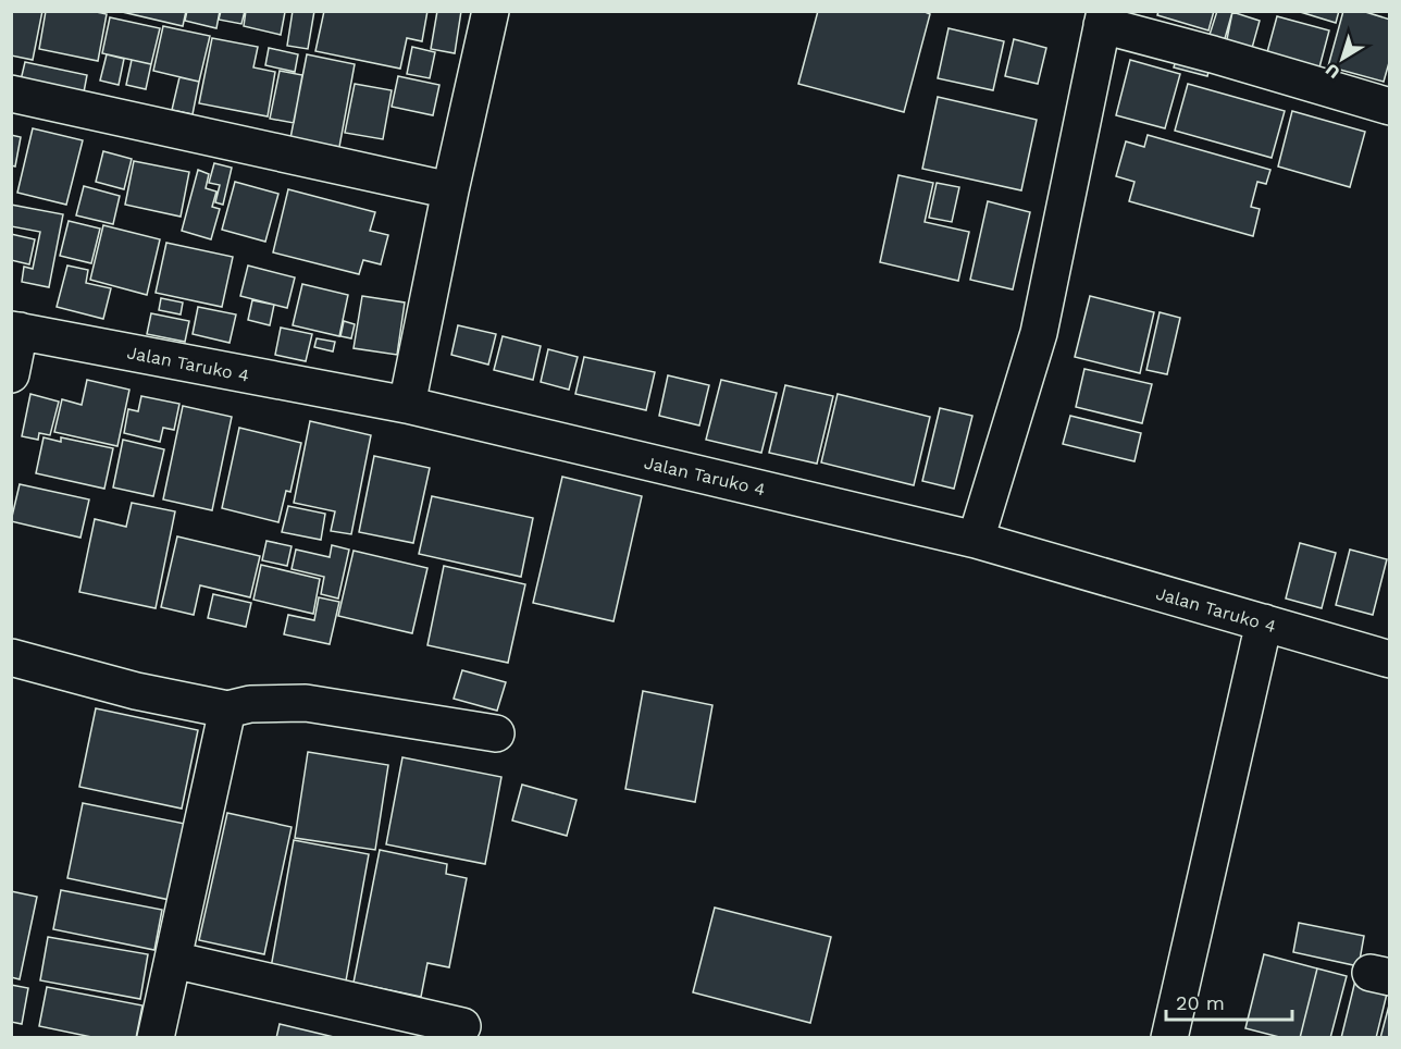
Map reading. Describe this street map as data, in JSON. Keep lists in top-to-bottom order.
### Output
{
  "streets": {
    "street": ["Jalan Taruko 4"]
  },
  "scale_bar": "20 m",
  "north": "bottom left"
}
